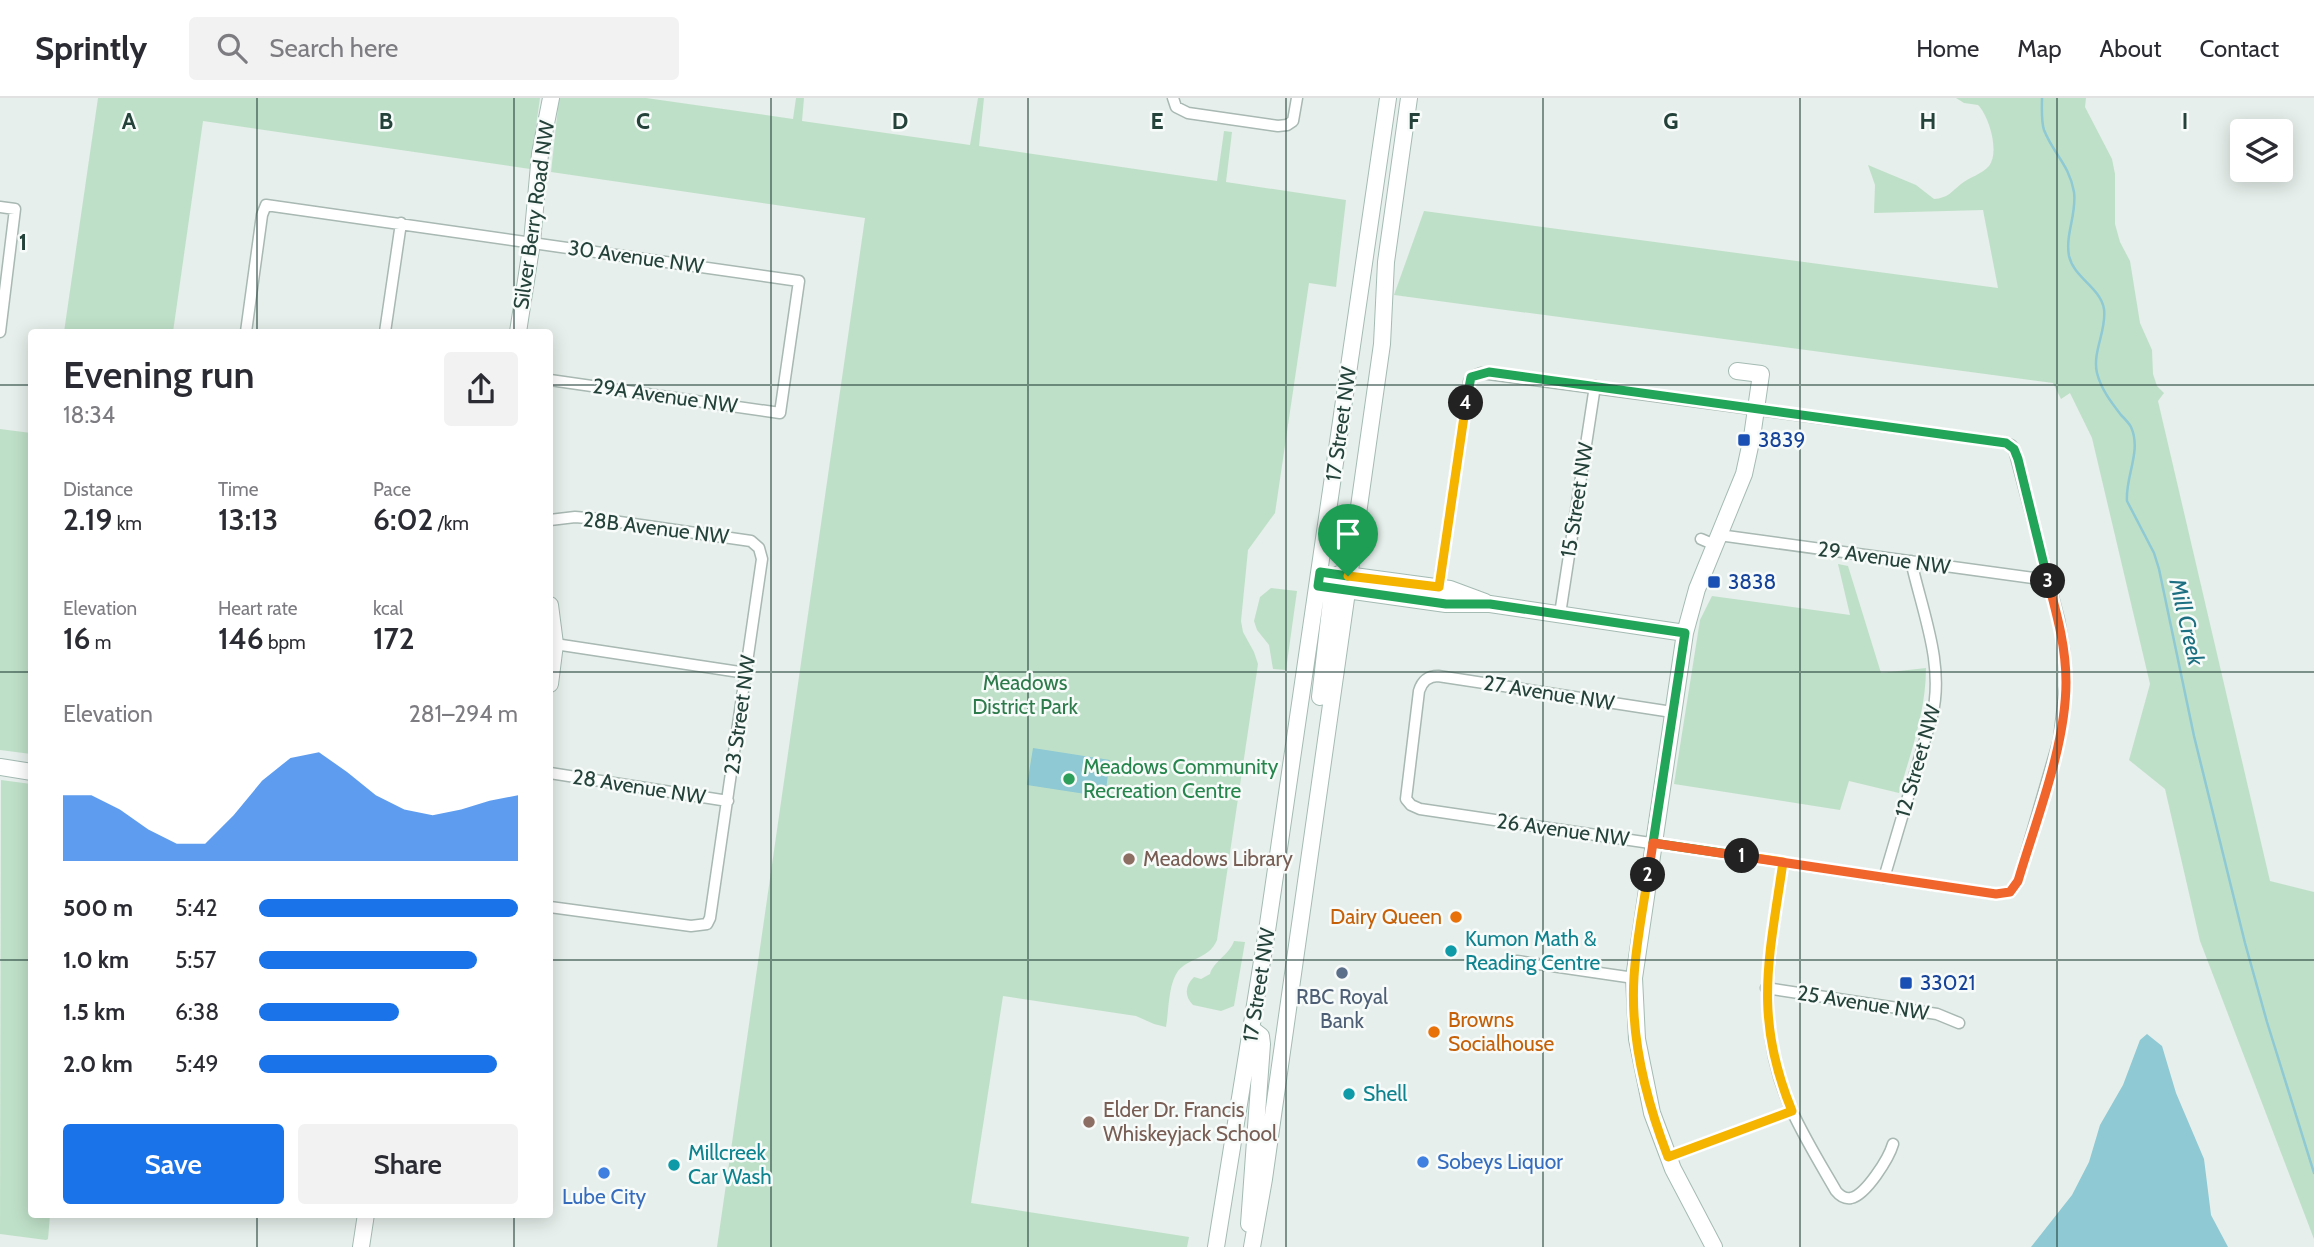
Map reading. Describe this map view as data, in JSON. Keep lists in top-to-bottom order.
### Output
{
  "streets": {
    "main road": ["Silver Berry Road NW", "17 Street NW"],
    "street": [
      "30 Avenue NW",
      "29A Avenue NW",
      "15 Street NW",
      "28B Avenue NW",
      "29 Avenue NW",
      "27 Avenue NW",
      "23 Street NW",
      "12 Street NW",
      "28 Avenue NW",
      "26 Avenue NW",
      "25 Avenue NW"
    ]
  },
  "crossings": [
    ["Silver Berry Road NW", "30 Avenue NW"],
    ["30 Avenue NW", "29A Avenue NW"],
    ["28B Avenue NW", "23 Street NW"],
    ["29 Avenue NW", "12 Street NW"],
    ["29 Avenue NW", "26 Avenue NW"],
    ["27 Avenue NW", "26 Avenue NW"],
    ["23 Street NW", "28 Avenue NW"],
    ["12 Street NW", "26 Avenue NW"]
  ],
  "water": ["Mill Creek"],
  "parks": ["Meadows District Park"],
  "places": {
    "transit": ["3839", "3838", "33021"],
    "other": [
      "Meadows Community Recreation Centre",
      "Meadows Library",
      "Dairy Queen",
      "Kumon Math & Reading Centre",
      "RBC Royal Bank",
      "Browns Socialhouse",
      "Shell",
      "Elder Dr. Francis Whiskeyjack School",
      "Sobeys Liquor",
      "Millcreek Car Wash",
      "Lube City"
    ]
  },
  "page": {
    "header": "Sprintly",
    "search": "Search here",
    "nav": [
      "Home",
      "Map",
      "About",
      "Contact"
    ],
    "heading": ["Evening run", "18:34"],
    "pins": [
      "4",
      "3",
      "1",
      "2"
    ],
    "stats": [
      ["Distance", "2.19 km"],
      ["Time", "13:13"],
      ["Pace", "6:02 /km"],
      ["Elevation", "16 m"],
      ["Heart rate", "146 bpm"],
      ["kcal", "172"]
    ],
    "chart": ["Elevation", "281–294 m"],
    "list": [
      {
        "name": "500 m",
        "note": "5:42"
      },
      {
        "name": "1.0 km",
        "note": "5:57"
      },
      {
        "name": "1.5 km",
        "note": "6:38"
      },
      {
        "name": "2.0 km",
        "note": "5:49"
      }
    ],
    "buttons": ["Save", "Share"]
  },
  "grid": {
    "columns": [
      "A",
      "B",
      "C",
      "D",
      "E",
      "F",
      "G",
      "H",
      "I"
    ],
    "rows": ["1"]
  }
}
